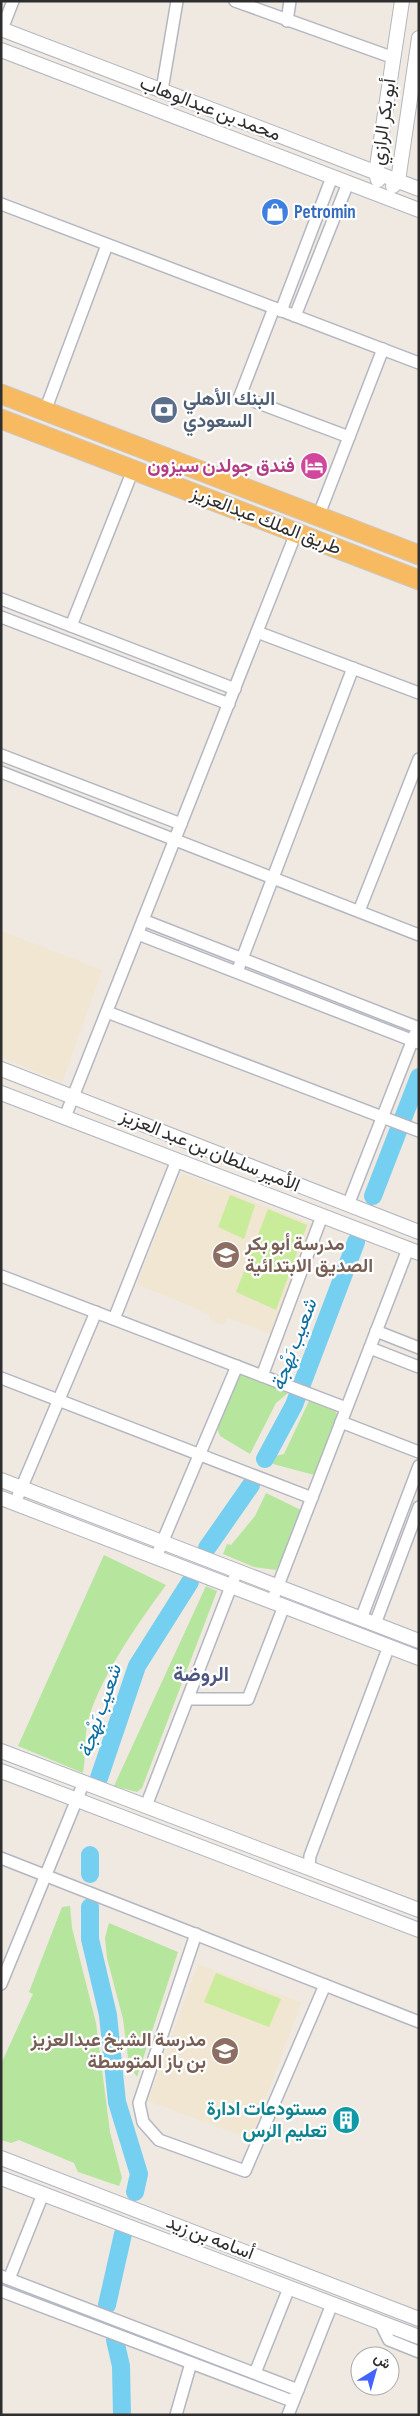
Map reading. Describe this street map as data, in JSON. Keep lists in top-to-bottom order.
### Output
{
  "streets": {
    "highway": ["طريق الملك عبدالعزيز"],
    "street": [
      "محمد بن عبدالوهاب",
      "أبو بكر الرازي",
      "الأمير سلطان بن عبد العزيز",
      "أسامه بن زيد"
    ]
  },
  "crossings": [
    ["محمد بن عبدالوهاب", "أبو بكر الرازي"]
  ],
  "districts": ["الروضة"],
  "water": ["شعيب بَهْجة"],
  "places": {
    "shop": ["Petromin"],
    "bank": ["البنك الأهلي السعودي"],
    "hotel": ["فندق جولدن سيزون"],
    "school or university": ["مدرسة أبو بكر الصديق الابتدائية", "مدرسة الشيخ عبدالعزيز بن باز المتوسطة"],
    "building": ["مستودعات ادارة تعليم الرس"]
  },
  "north": "top right"
}
